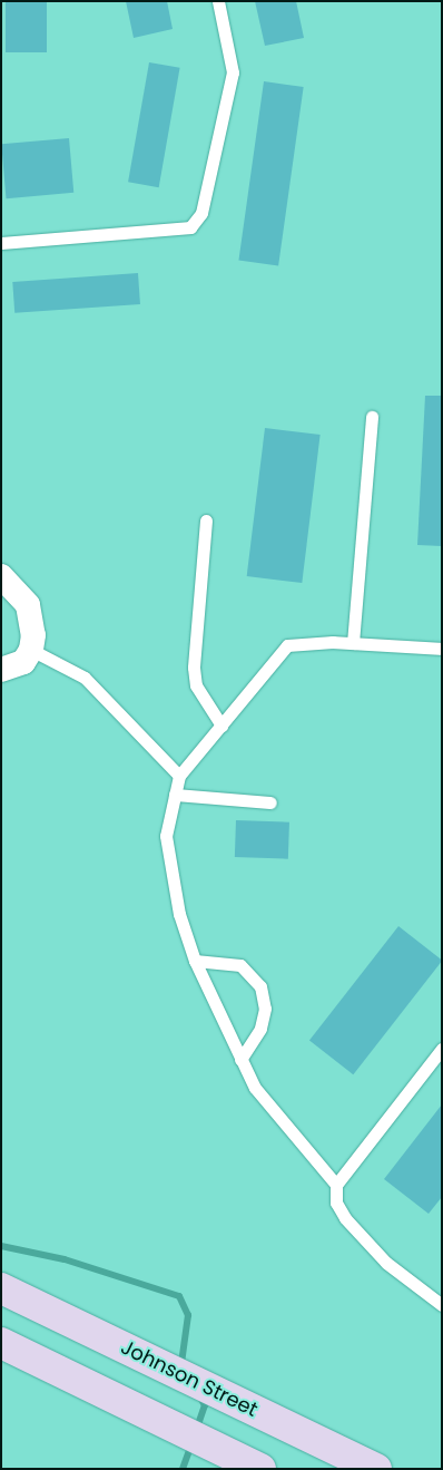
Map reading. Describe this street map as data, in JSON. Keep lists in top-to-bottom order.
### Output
{
  "streets": {
    "main road": ["Johnson Street"]
  }
}
